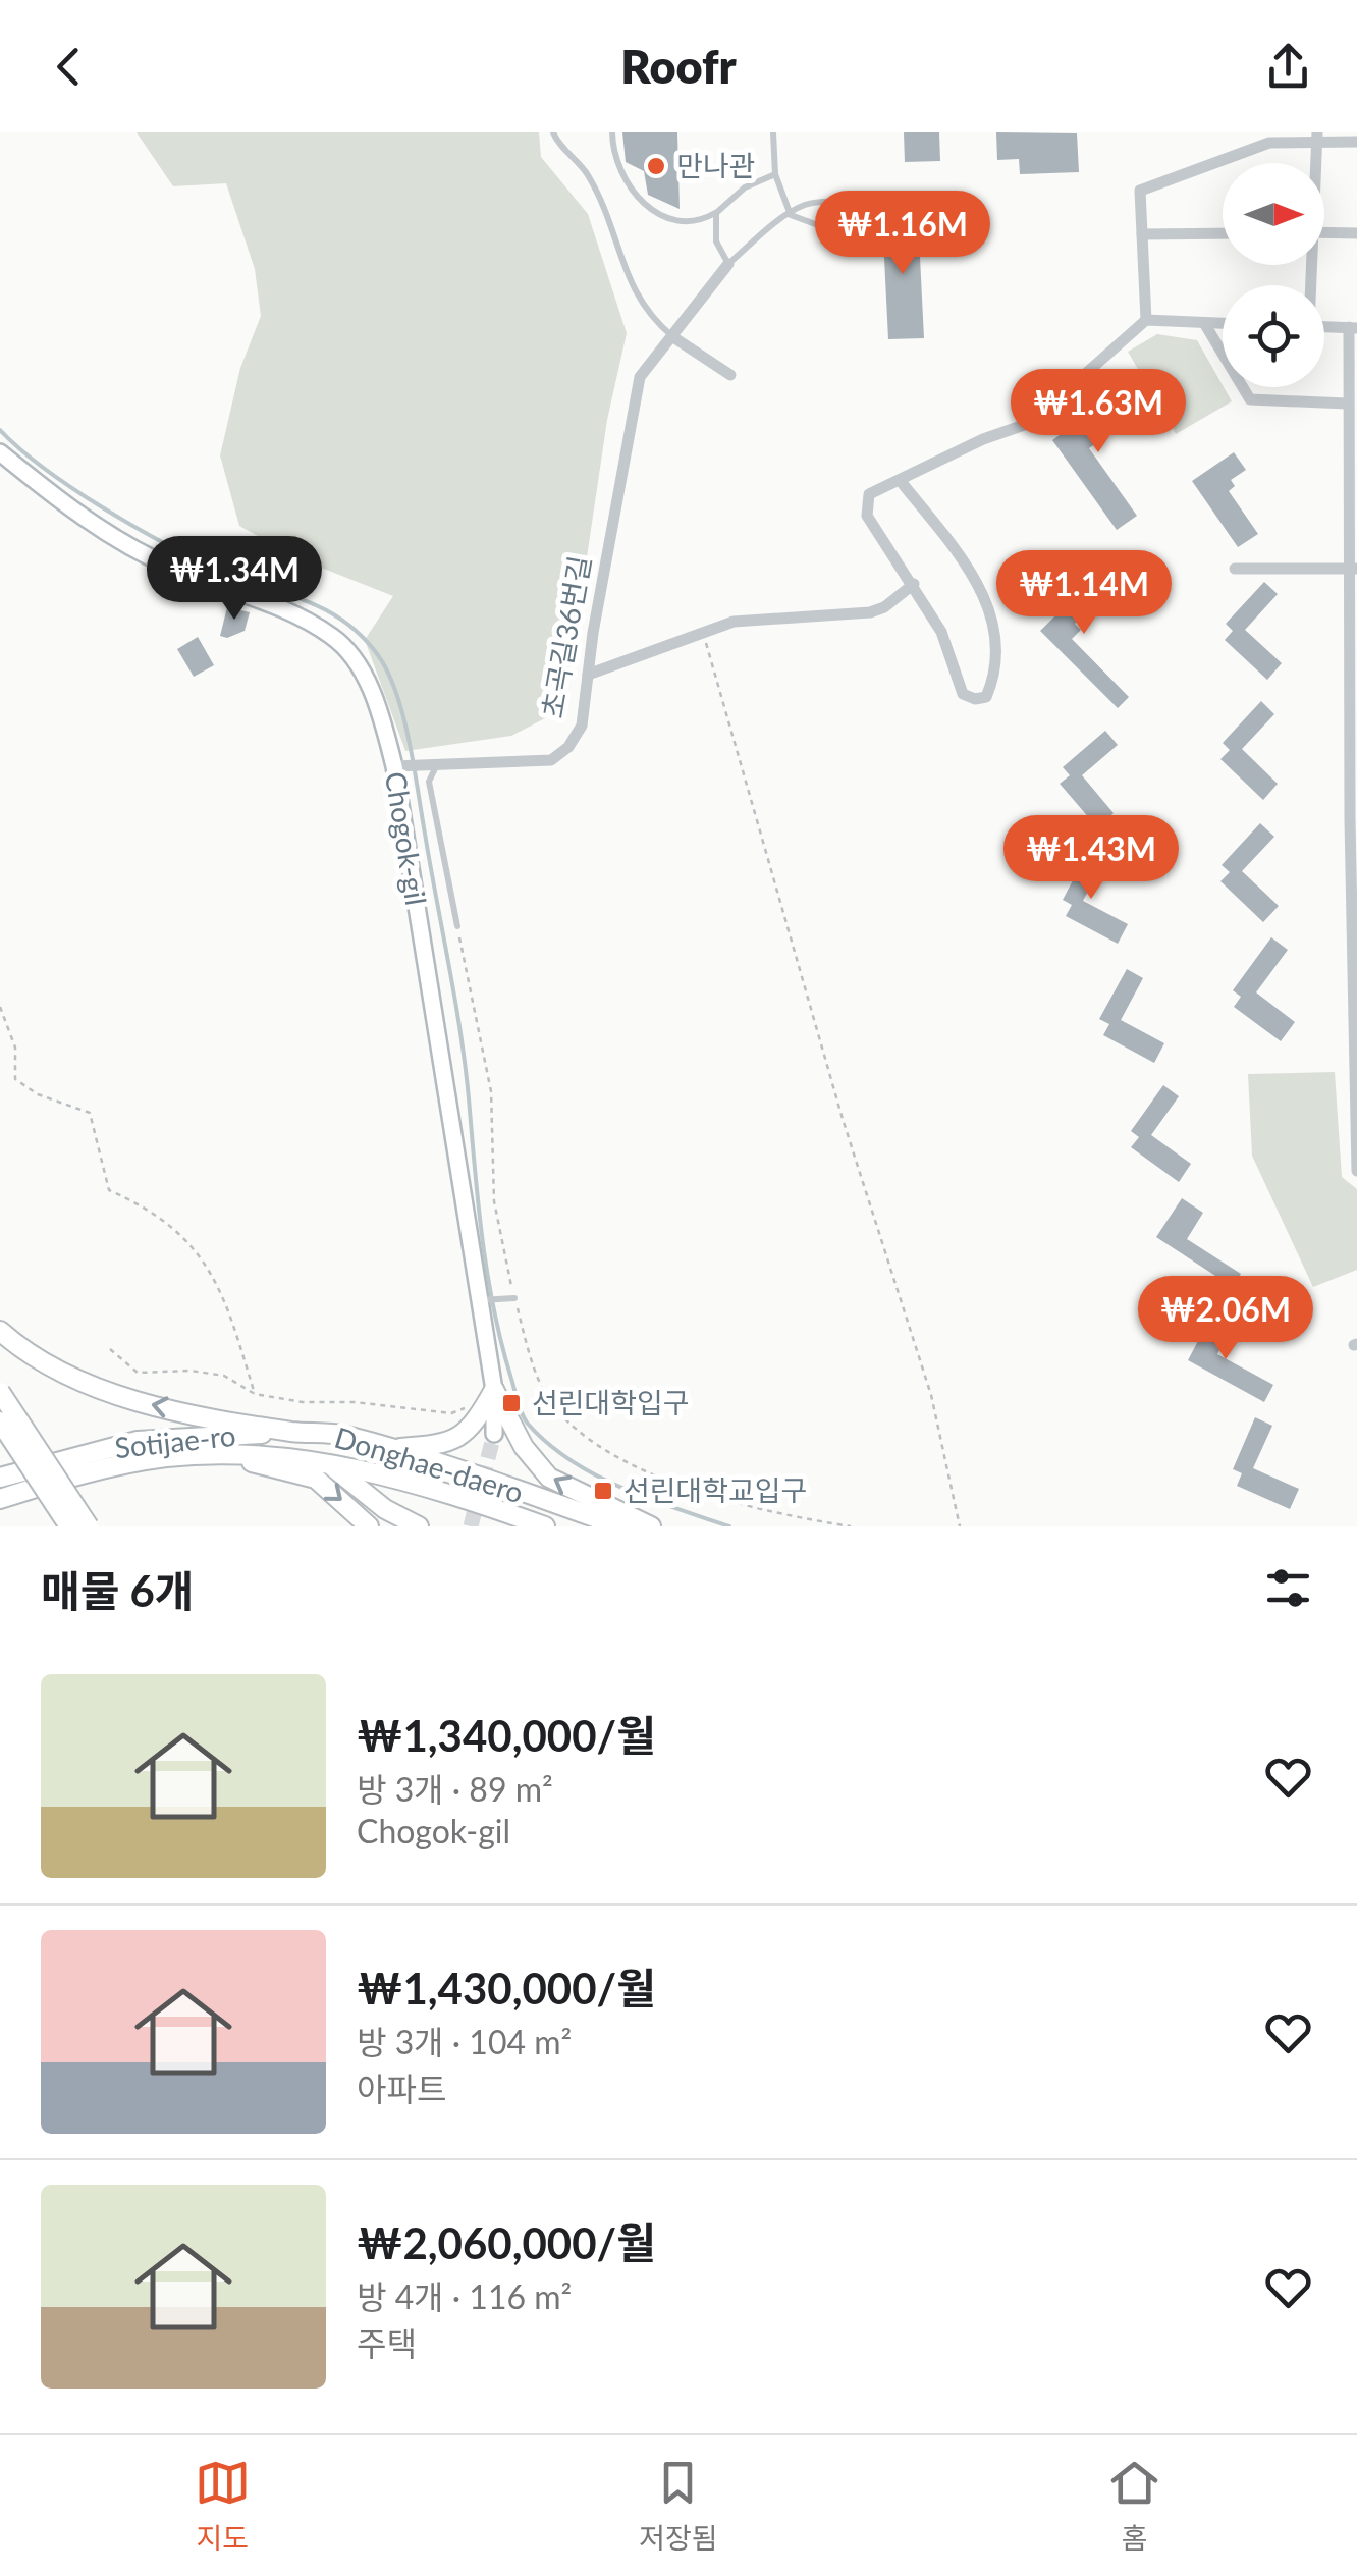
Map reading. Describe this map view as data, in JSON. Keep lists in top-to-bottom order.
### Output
{
  "streets": {
    "main road": ["Sotijae-ro", "Donghae-daero"],
    "street": ["초곡길36번길", "Chogok-gil"]
  },
  "crossings": [
    ["초곡길36번길", "Chogok-gil"],
    ["Sotijae-ro", "Donghae-daero"]
  ],
  "places": {
    "other": ["만나관"],
    "transit": ["선린대학입구", "선린대학교입구"]
  },
  "north": "right",
  "page": {
    "header": "Roofr",
    "price": [
      "₩1.16M",
      "₩1.63M",
      "₩1.34M",
      "₩1.14M",
      "₩1.43M",
      "₩2.06M"
    ],
    "heading": "매물 6개",
    "list": [
      {
        "name": "₩1,340,000/월",
        "note": "방 3개 · 89 m² · Chogok-gil"
      },
      {
        "name": "₩1,430,000/월",
        "note": "방 3개 · 104 m² · 아파트"
      },
      {
        "name": "₩2,060,000/월",
        "note": "방 4개 · 116 m² · 주택"
      }
    ],
    "tabs": ["지도", "저장됨", "홈"]
  }
}
